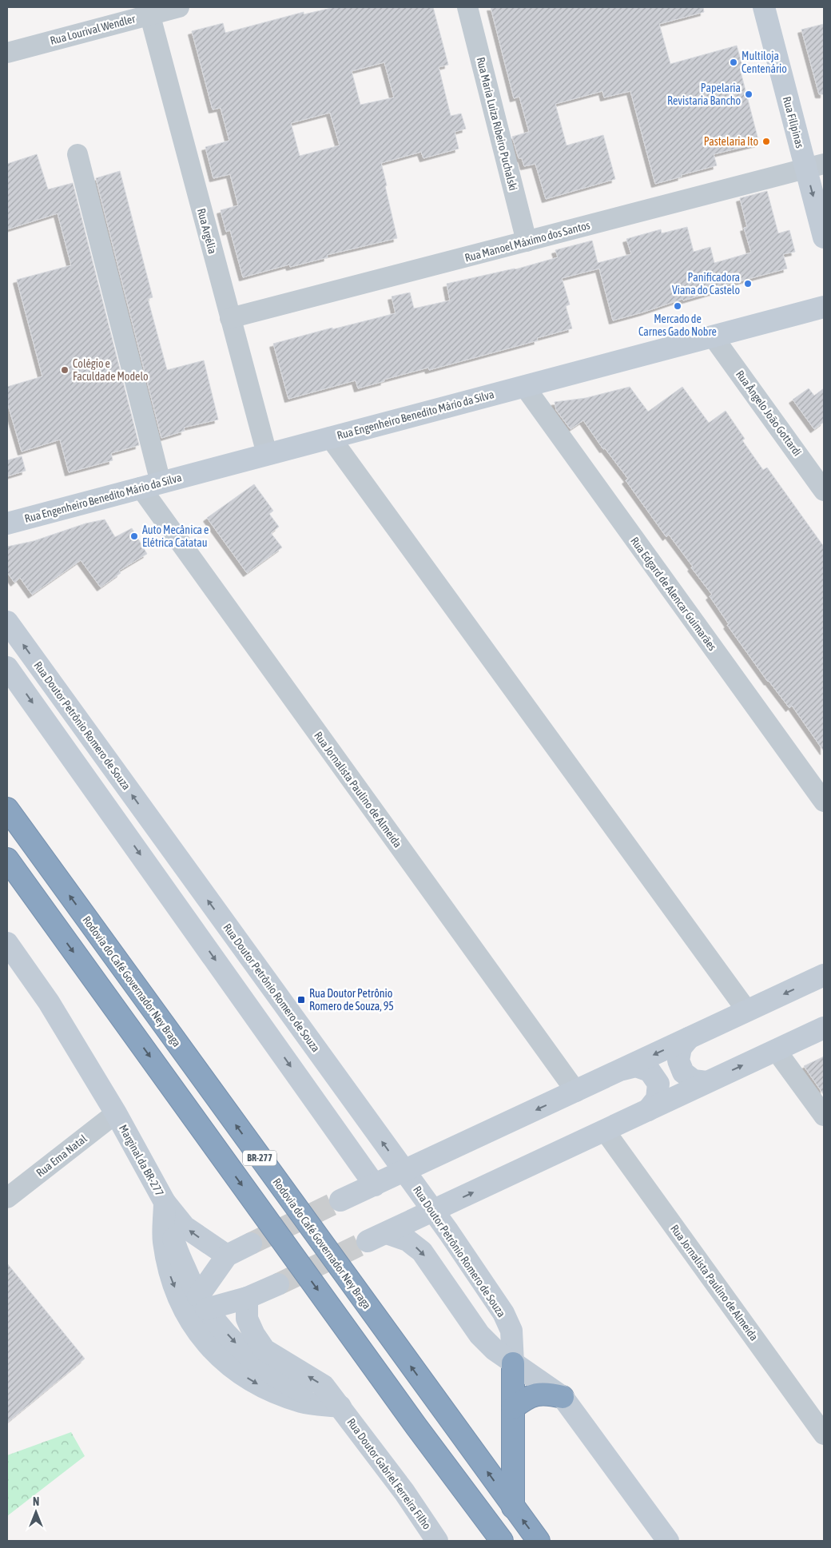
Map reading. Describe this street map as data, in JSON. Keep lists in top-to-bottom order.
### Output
{
  "streets": {
    "highway": ["Rodovia do Café Governador Ney Braga", "BR-277"],
    "street": [
      "Rua Lourival Wendler",
      "Rua Filipinas",
      "Rua Maria Luiza Ribeiro Puchalski",
      "Rua Argélia",
      "Rua Manoel Máximo dos Santos",
      "Rua Ângelo João Gottardi",
      "Rua Engenheiro Benedito Mário da Silva",
      "Rua Edgard de Alencar Guimarães",
      "Rua Doutor Petrônio Romero de Souza",
      "Rua Jornalista Paulino de Almeida",
      "Rua Ema Natal",
      "Marginal da BR-277",
      "Rua Doutor Gabriel Ferreira Filho"
    ]
  },
  "crossings": [
    ["Rua Lourival Wendler", "Rua Argélia"],
    ["Rua Filipinas", "Rua Manoel Máximo dos Santos"],
    ["Rua Maria Luiza Ribeiro Puchalski", "Rua Manoel Máximo dos Santos"],
    ["Rua Argélia", "Rua Manoel Máximo dos Santos"],
    ["Rua Argélia", "Rua Engenheiro Benedito Mário da Silva"],
    ["Rua Ângelo João Gottardi", "Rua Engenheiro Benedito Mário da Silva"],
    ["Rua Engenheiro Benedito Mário da Silva", "Rua Edgard de Alencar Guimarães"],
    ["Rua Engenheiro Benedito Mário da Silva", "Rua Jornalista Paulino de Almeida"],
    ["Rua Ema Natal", "Marginal da BR-277"],
    ["Marginal da BR-277", "Rua Doutor Gabriel Ferreira Filho"]
  ],
  "places": {
    "other": [
      "Multiloja Centenário",
      "Papelaria Revistaria Bancho",
      "Pastelaria Ito",
      "Panificadora Viana do Castelo",
      "Mercado de Carnes Gado Nobre",
      "Colégio e Faculdade Modelo",
      "Auto Mecânica e Elétrica Catatau"
    ],
    "transit": ["Rua Doutor Petrônio Romero de Souza, 95"]
  },
  "north": "top"
}
